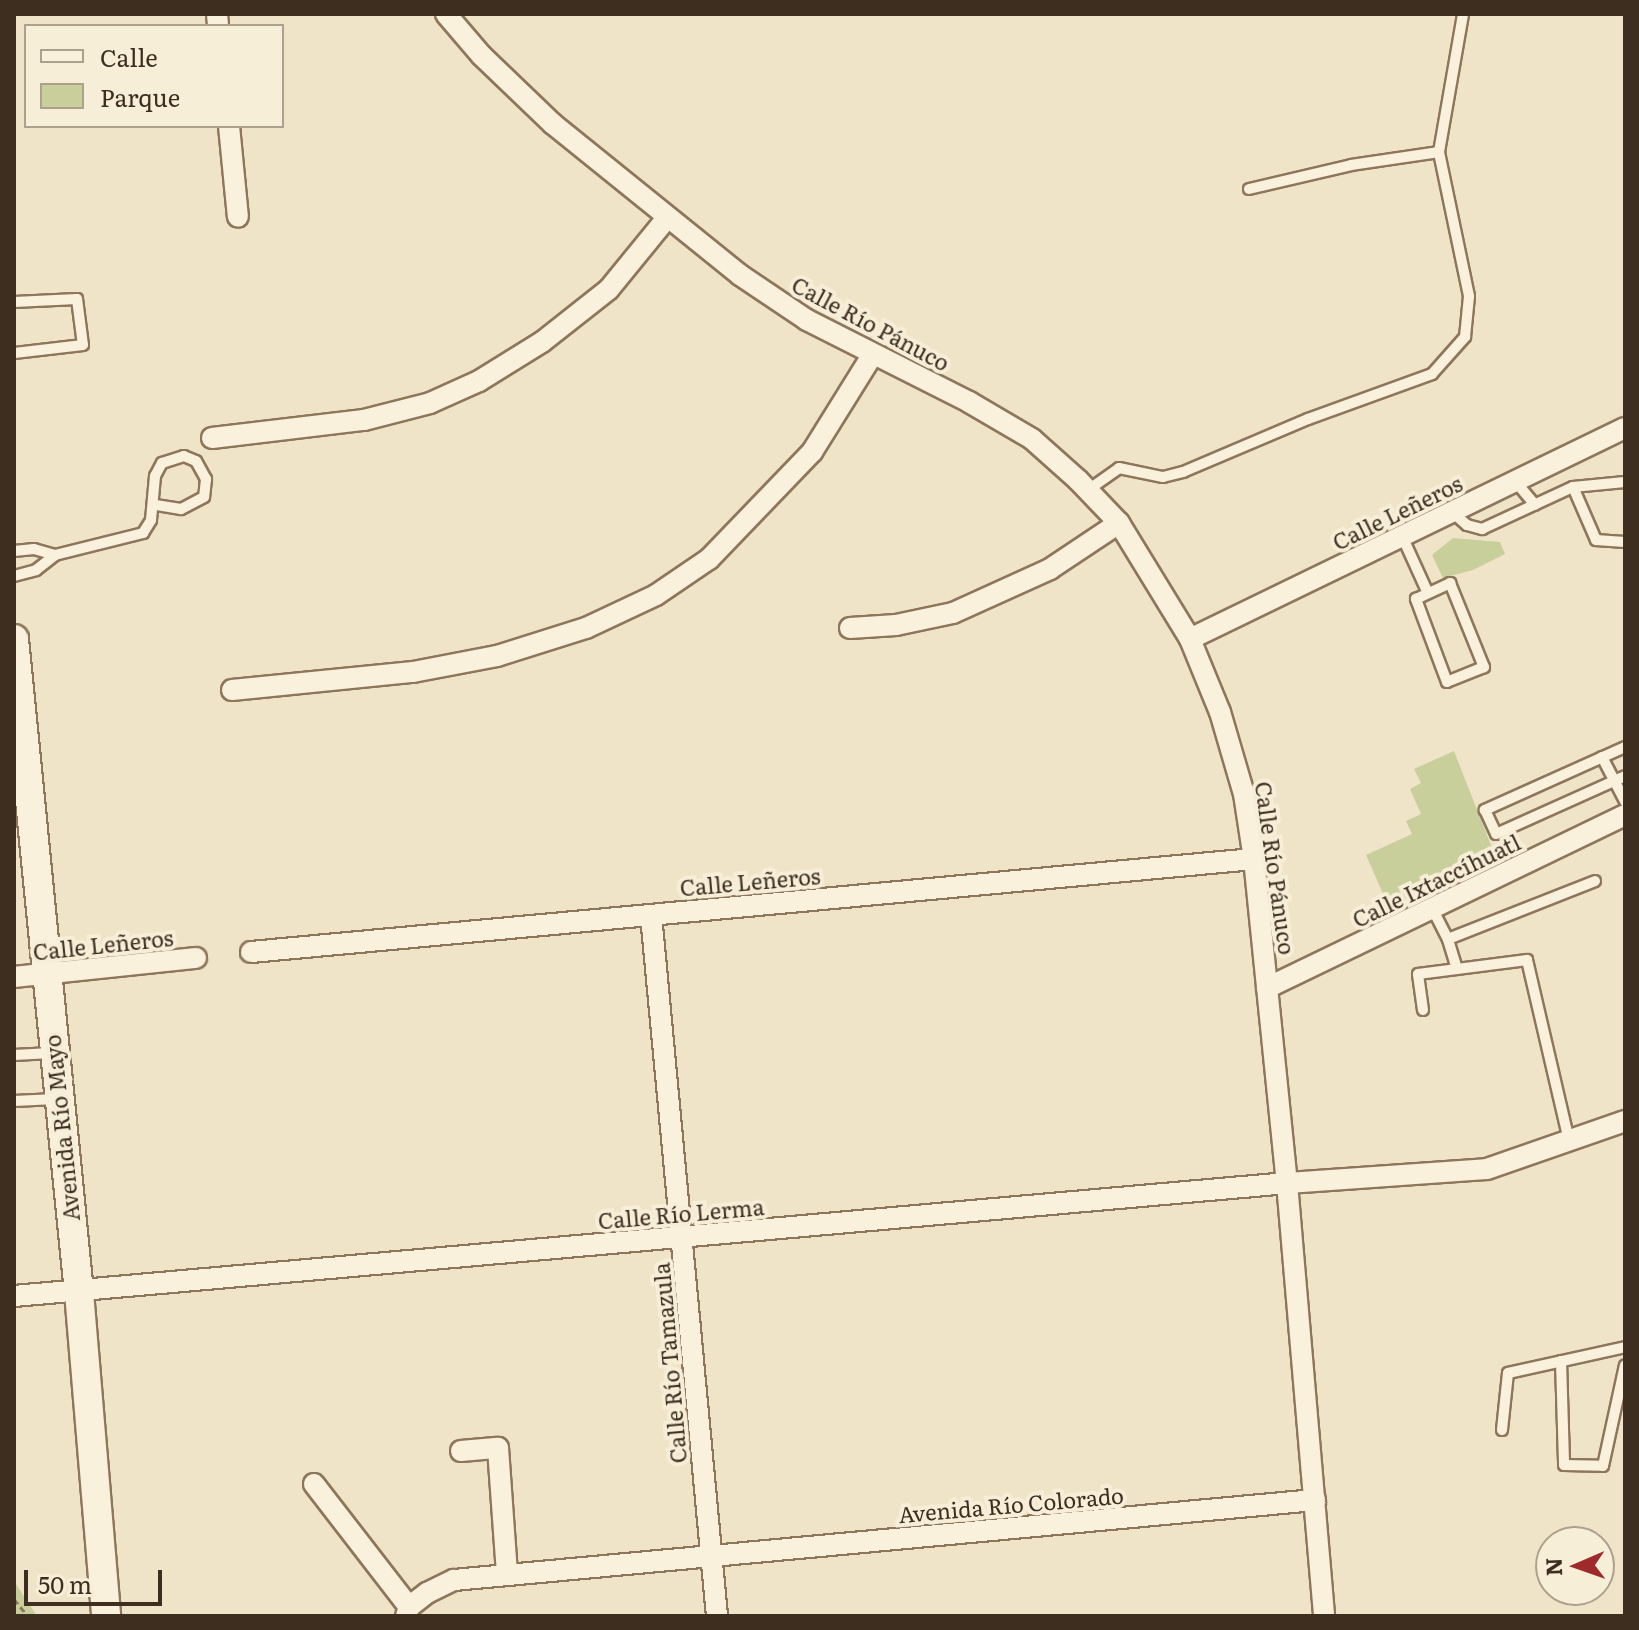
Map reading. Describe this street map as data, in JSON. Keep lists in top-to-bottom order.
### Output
{
  "streets": {
    "street": [
      "Calle Río Pánuco",
      "Calle Leñeros",
      "Calle Ixtaccíhuatl",
      "Avenida Río Mayo",
      "Calle Río Lerma",
      "Calle Río Tamazula",
      "Avenida Río Colorado"
    ]
  },
  "crossings": [
    ["Calle Río Pánuco", "Calle Leñeros"],
    ["Calle Río Pánuco", "Calle Ixtaccíhuatl"],
    ["Calle Río Pánuco", "Calle Río Lerma"],
    ["Calle Río Pánuco", "Avenida Río Colorado"],
    ["Calle Leñeros", "Avenida Río Mayo"],
    ["Calle Leñeros", "Calle Río Tamazula"],
    ["Avenida Río Mayo", "Calle Río Lerma"],
    ["Calle Río Lerma", "Calle Río Tamazula"],
    ["Calle Río Tamazula", "Avenida Río Colorado"]
  ],
  "legend": ["Calle", "Parque"],
  "scale_bar": "50 m",
  "north": "left"
}
